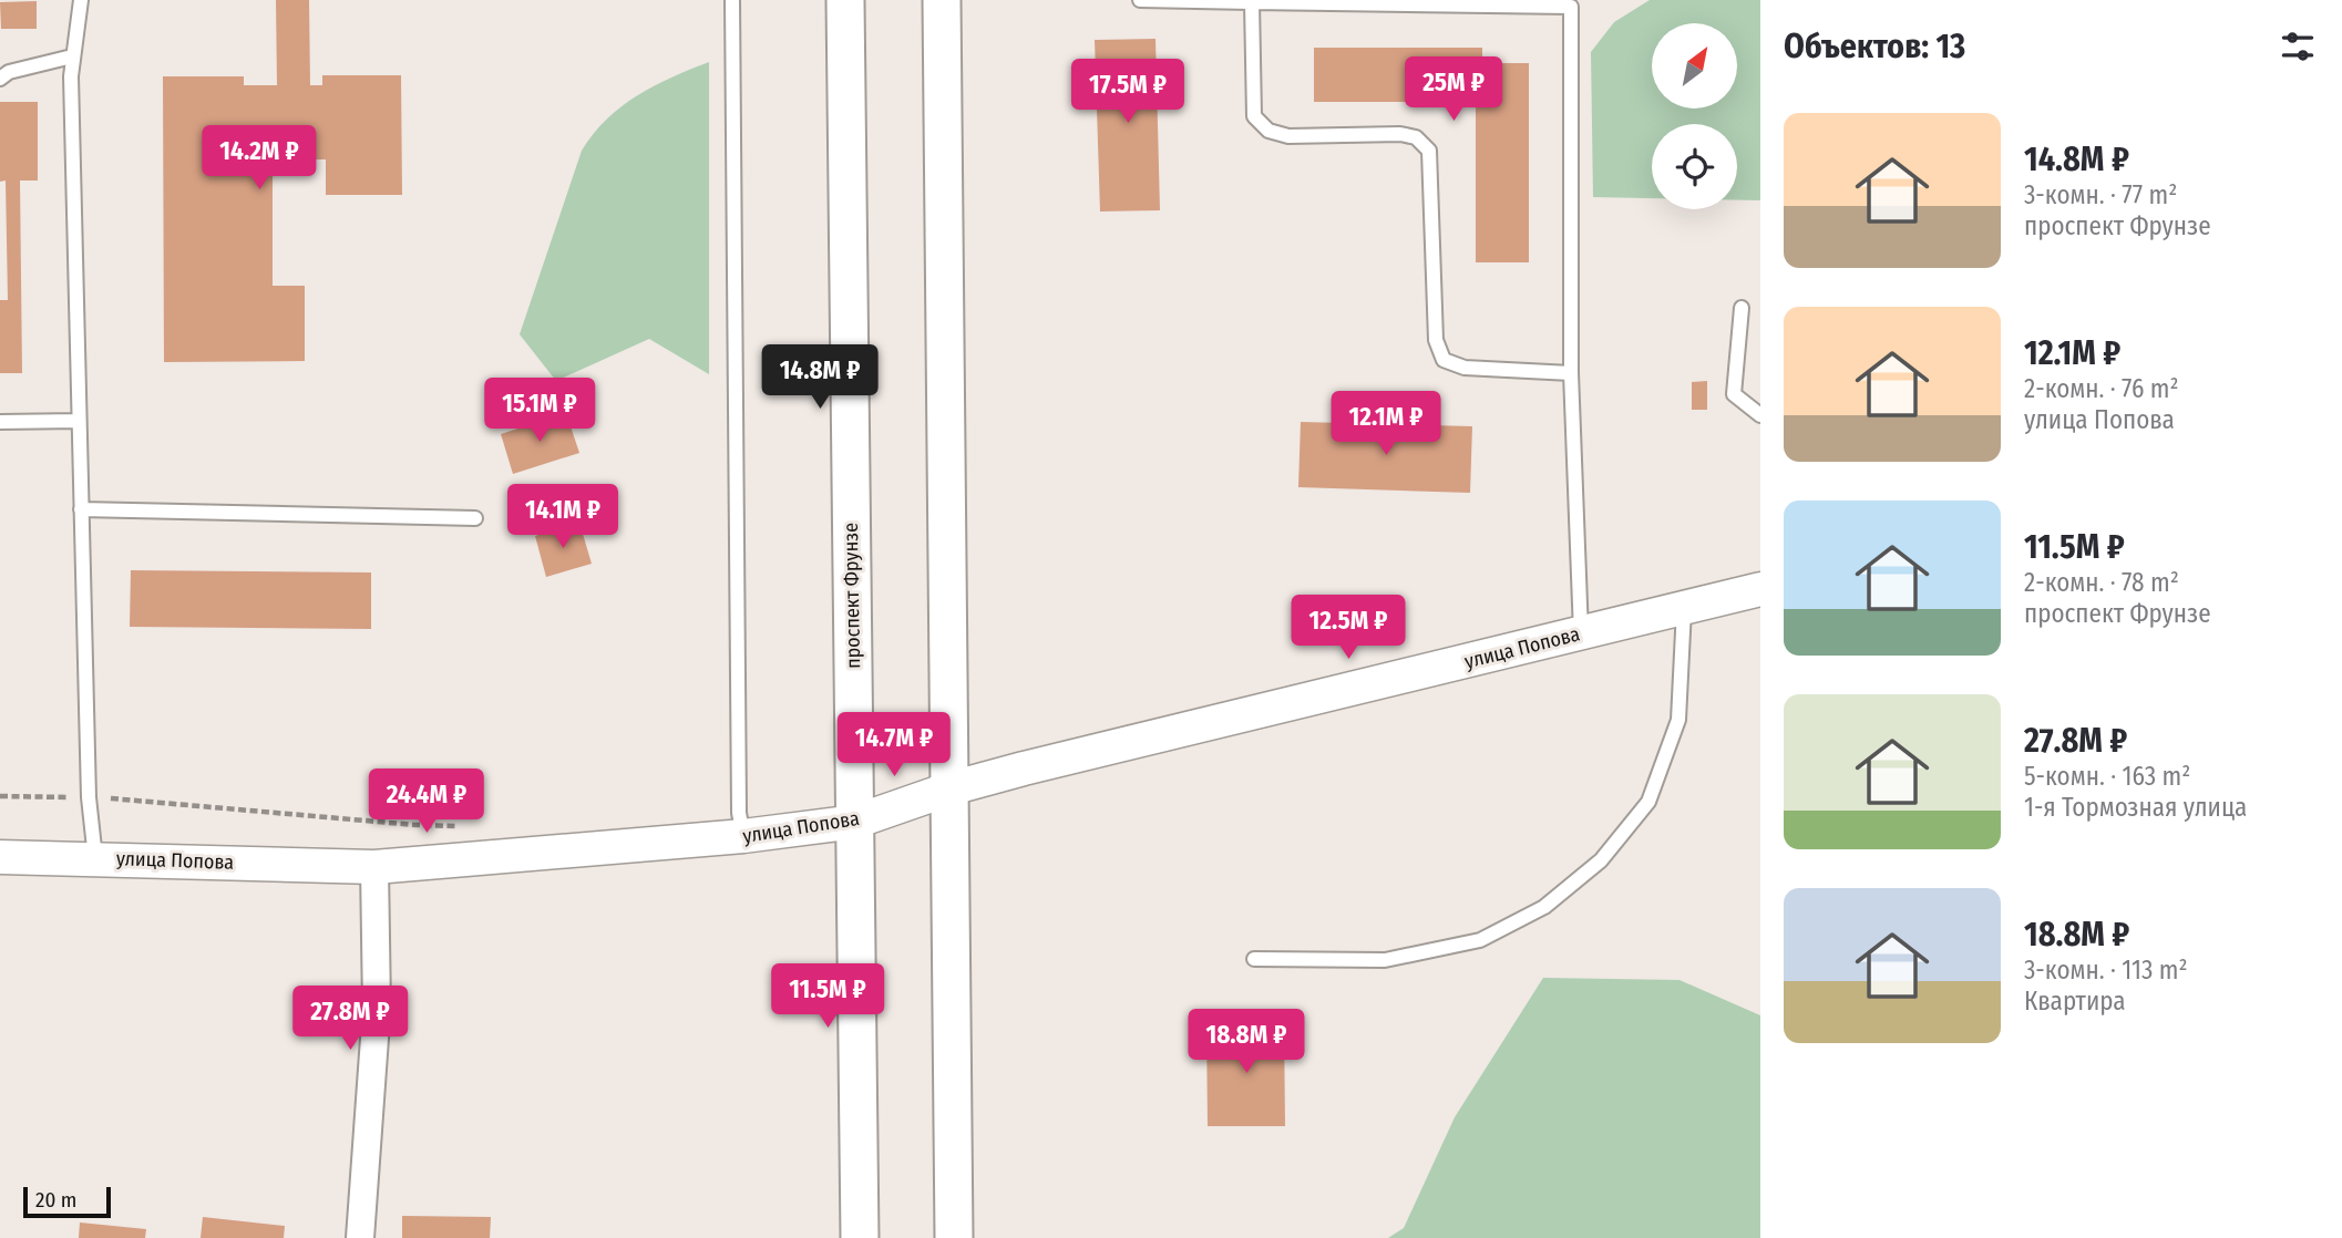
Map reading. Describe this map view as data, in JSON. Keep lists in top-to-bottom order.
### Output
{
  "streets": {
    "main road": ["проспект Фрунзе"],
    "street": ["улица Попова"]
  },
  "crossings": [
    ["проспект Фрунзе", "улица Попова"]
  ],
  "scale_bar": "20 m",
  "north": "top right",
  "page": {
    "heading": "Объектов: 13",
    "price": [
      "25M ₽",
      "17.5M ₽",
      "14.2M ₽",
      "14.8M ₽",
      "15.1M ₽",
      "12.1M ₽",
      "14.1M ₽",
      "12.5M ₽",
      "14.7M ₽",
      "24.4M ₽",
      "11.5M ₽",
      "27.8M ₽",
      "18.8M ₽"
    ],
    "list": [
      {
        "name": "14.8M ₽",
        "note": "3-комн. · 77 m² · проспект Фрунзе"
      },
      {
        "name": "12.1M ₽",
        "note": "2-комн. · 76 m² · улица Попова"
      },
      {
        "name": "11.5M ₽",
        "note": "2-комн. · 78 m² · проспект Фрунзе"
      },
      {
        "name": "27.8M ₽",
        "note": "5-комн. · 163 m² · 1-я Тормозная улица"
      },
      {
        "name": "18.8M ₽",
        "note": "3-комн. · 113 m² · Квартира"
      }
    ],
    "scale": "20 m"
  }
}
